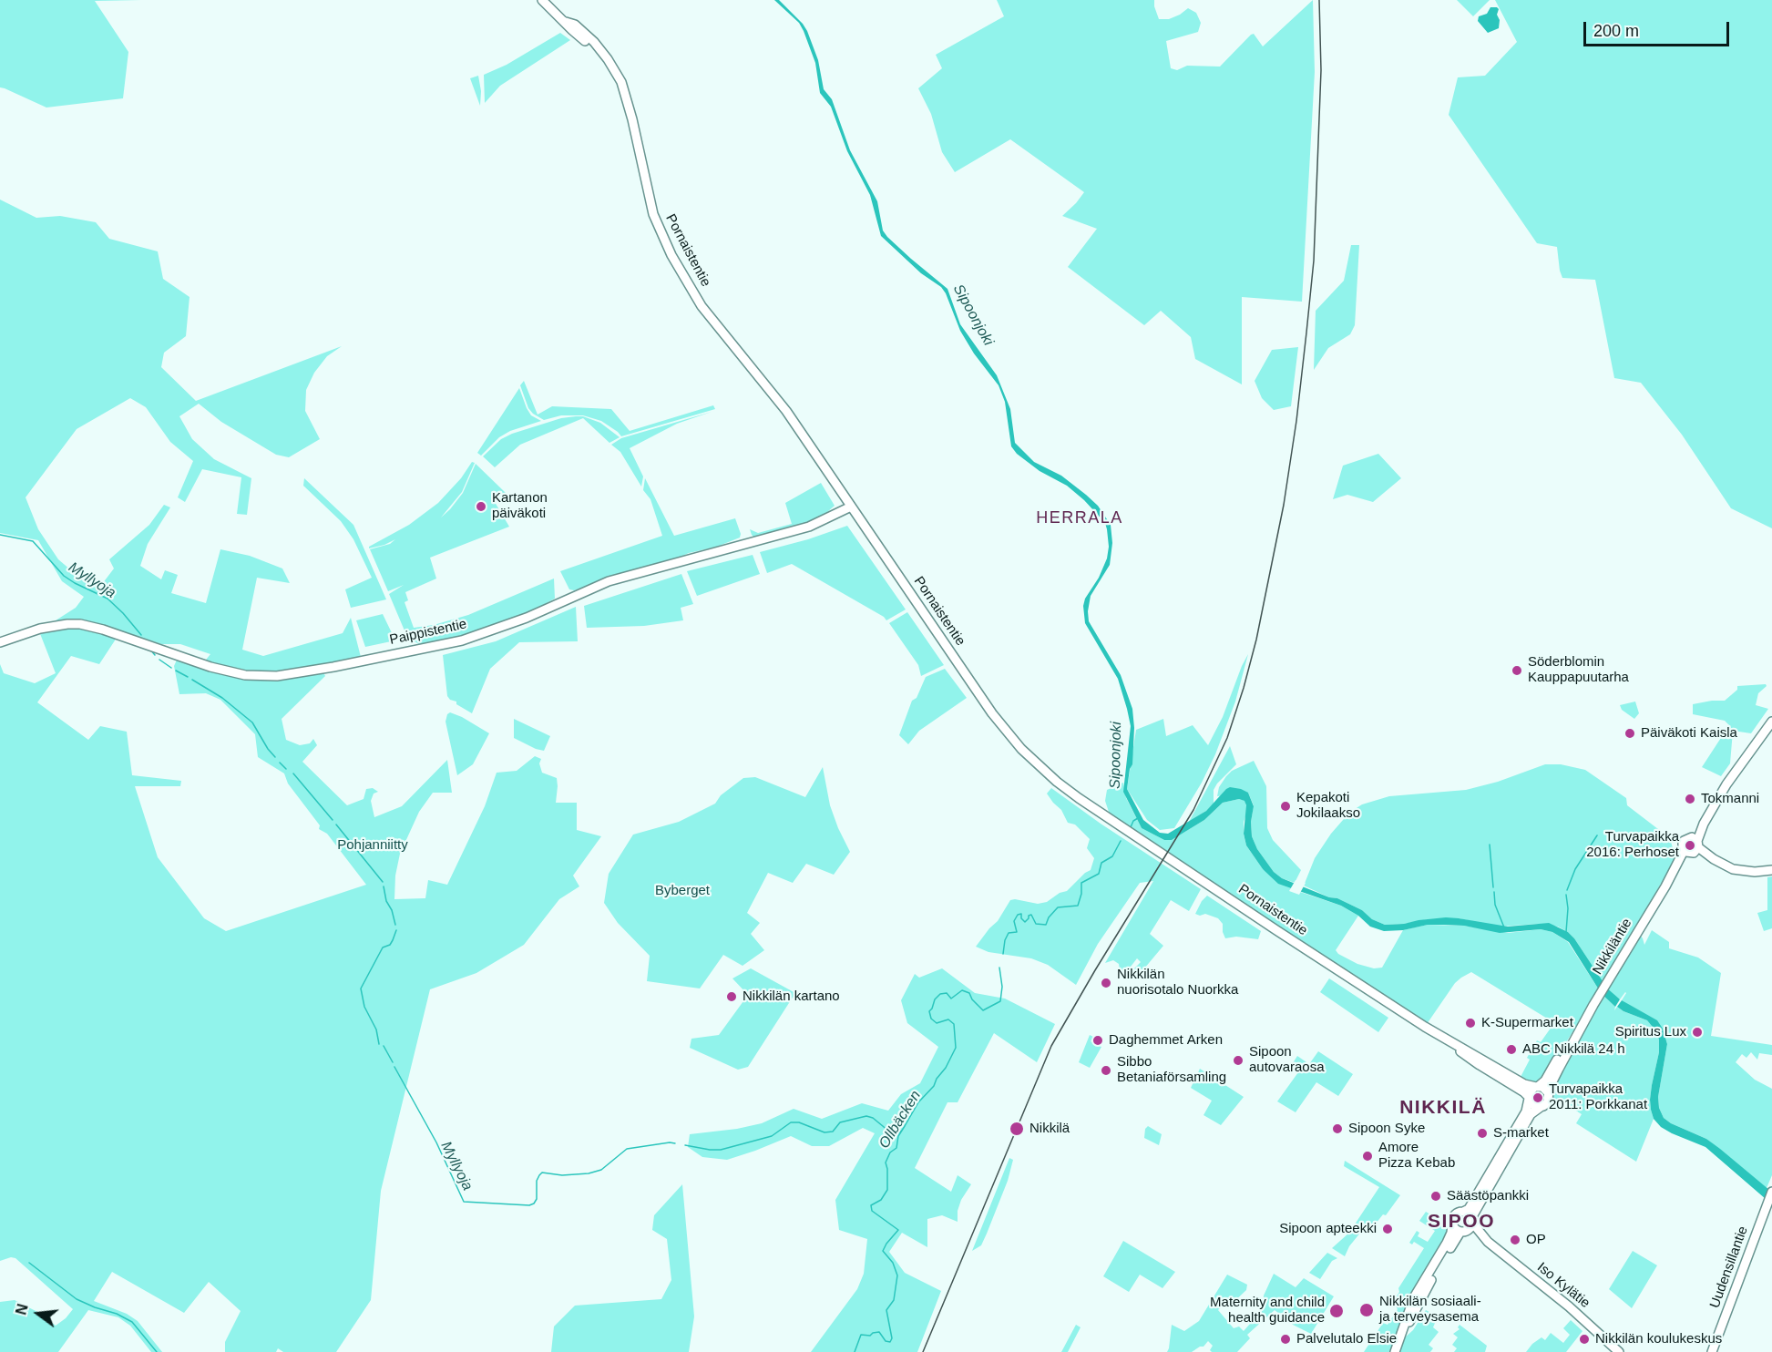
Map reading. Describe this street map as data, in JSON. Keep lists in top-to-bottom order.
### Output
{
  "streets": {
    "street": [
      "Pornaistentie",
      "Paippistentie",
      "Nikkiläntie",
      "Uudensillantie",
      "Iso Kylätie"
    ]
  },
  "crossings": [
    ["Pornaistentie", "Paippistentie"],
    ["Pornaistentie", "Nikkiläntie"]
  ],
  "districts": ["HERRALA", "NIKKILÄ", "SIPOO"],
  "water": ["Sipoonjoki", "Myllyoja", "Ollbäcken"],
  "parks": ["Pohjanniitty", "Byberget"],
  "places": [
    "Kartanon päiväkoti",
    "Söderblomin Kauppapuutarha",
    "Päiväkoti Kaisla",
    "Tokmanni",
    "Kepakoti Jokilaakso",
    "Turvapaikka 2016: Perhoset",
    "Nikkilän nuorisotalo Nuorkka",
    "Nikkilän kartano",
    "K-Supermarket",
    "Spiritus Lux",
    "Daghemmet Arken",
    "ABC Nikkilä 24 h",
    "Sipoon autovaraosa",
    "Sibbo Betaniaförsamling",
    "Turvapaikka 2011: Porkkanat",
    "Nikkilä",
    "Sipoon Syke",
    "S-market",
    "Amore Pizza Kebab",
    "Säästöpankki",
    "Sipoon apteekki",
    "OP",
    "Nikkilän sosiaali- ja terveysasema",
    "Maternity and child health guidance",
    "Palvelutalo Elsie",
    "Nikkilän koulukeskus"
  ],
  "scale_bar": "200 m",
  "north": "left"
}
